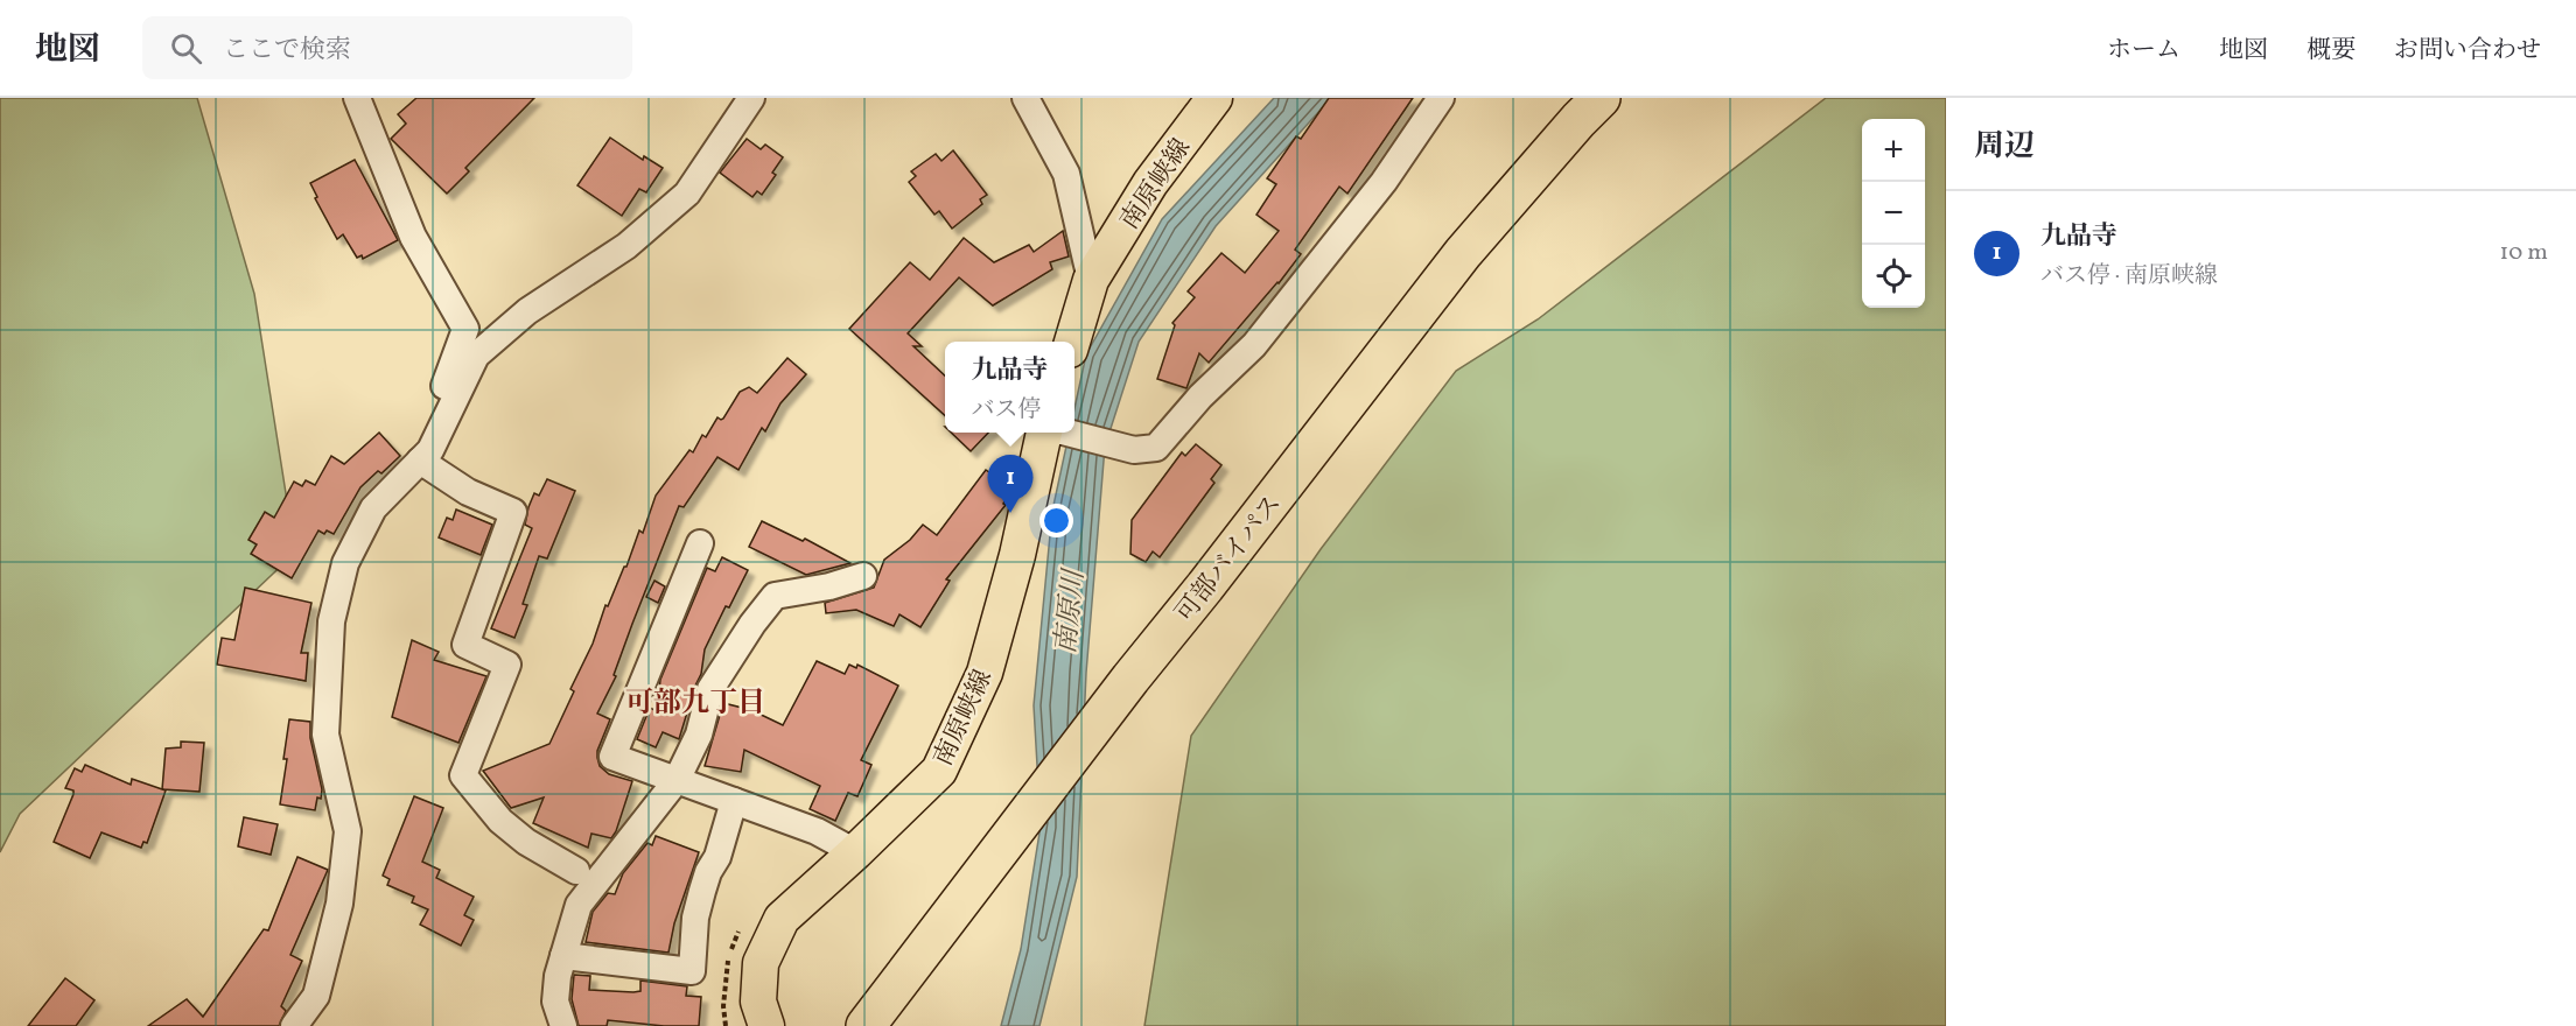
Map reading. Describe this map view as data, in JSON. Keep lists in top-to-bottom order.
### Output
{
  "streets": {
    "highway": ["可部バイパス"],
    "main road": ["南原峡線"]
  },
  "districts": ["可部九丁目"],
  "water": ["南原川"],
  "page": {
    "header": "地図",
    "search": "ここで検索",
    "nav": [
      "ホーム",
      "地図",
      "概要",
      "お問い合わせ"
    ],
    "heading": "周辺",
    "map_buttons": ["+", "−"],
    "list": [
      {
        "mark": "1",
        "name": "九品寺",
        "note": "バス停 · 南原峡線",
        "value": "10 m"
      }
    ],
    "popup": ["九品寺", "バス停"],
    "pins": "1"
  }
}
